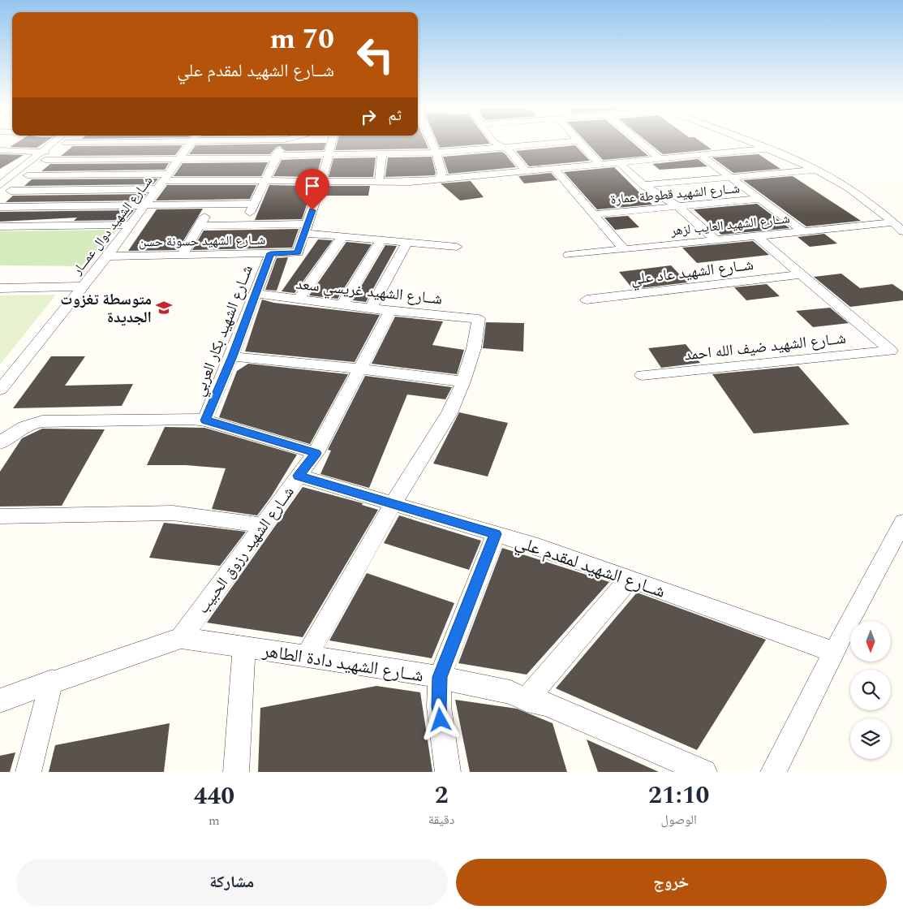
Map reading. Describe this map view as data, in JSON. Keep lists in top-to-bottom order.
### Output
{
  "streets": {
    "street": [
      "شــارع الشهيد قطوطة عمارة",
      "شــارع الشهيد العايب لزهر",
      "شــارع الشهيد دوال عمـــار",
      "شــارع الشهيد حسونة حسن",
      "شــارع الشهيد عاد علي",
      "شــارع الشهيد غريسي سعد",
      "شــارع الشهيد بكار العربي",
      "شــارع الشهيد ضيف الله احمد",
      "شــارع الشهيد رزوق الحبيب",
      "شــارع الشهيد لمقدم علي",
      "شــارع الشهيد دادة الطاهر"
    ]
  },
  "crossings": [
    ["شــارع الشهيد دوال عمـــار", "شــارع الشهيد حسونة حسن"],
    ["شــارع الشهيد حسونة حسن", "شــارع الشهيد بكار العربي"],
    ["شــارع الشهيد عاد علي", "شــارع الشهيد ضيف الله احمد"],
    ["شــارع الشهيد غريسي سعد", "شــارع الشهيد بكار العربي"],
    ["شــارع الشهيد غريسي سعد", "شــارع الشهيد رزوق الحبيب"],
    ["شــارع الشهيد رزوق الحبيب", "شــارع الشهيد لمقدم علي"],
    ["شــارع الشهيد رزوق الحبيب", "شــارع الشهيد دادة الطاهر"]
  ],
  "places": {
    "school or university": ["متوسطة تغزوت الجديدة"]
  },
  "north": "bottom",
  "page": {
    "turn": ["70 m", "شــارع الشهيد لمقدم علي"],
    "then": "ثم",
    "eta": [
      "21:10",
      "الوصول",
      "2",
      "دقيقة",
      "440",
      "m"
    ],
    "buttons": ["خروج", "مشاركة"]
  }
}
